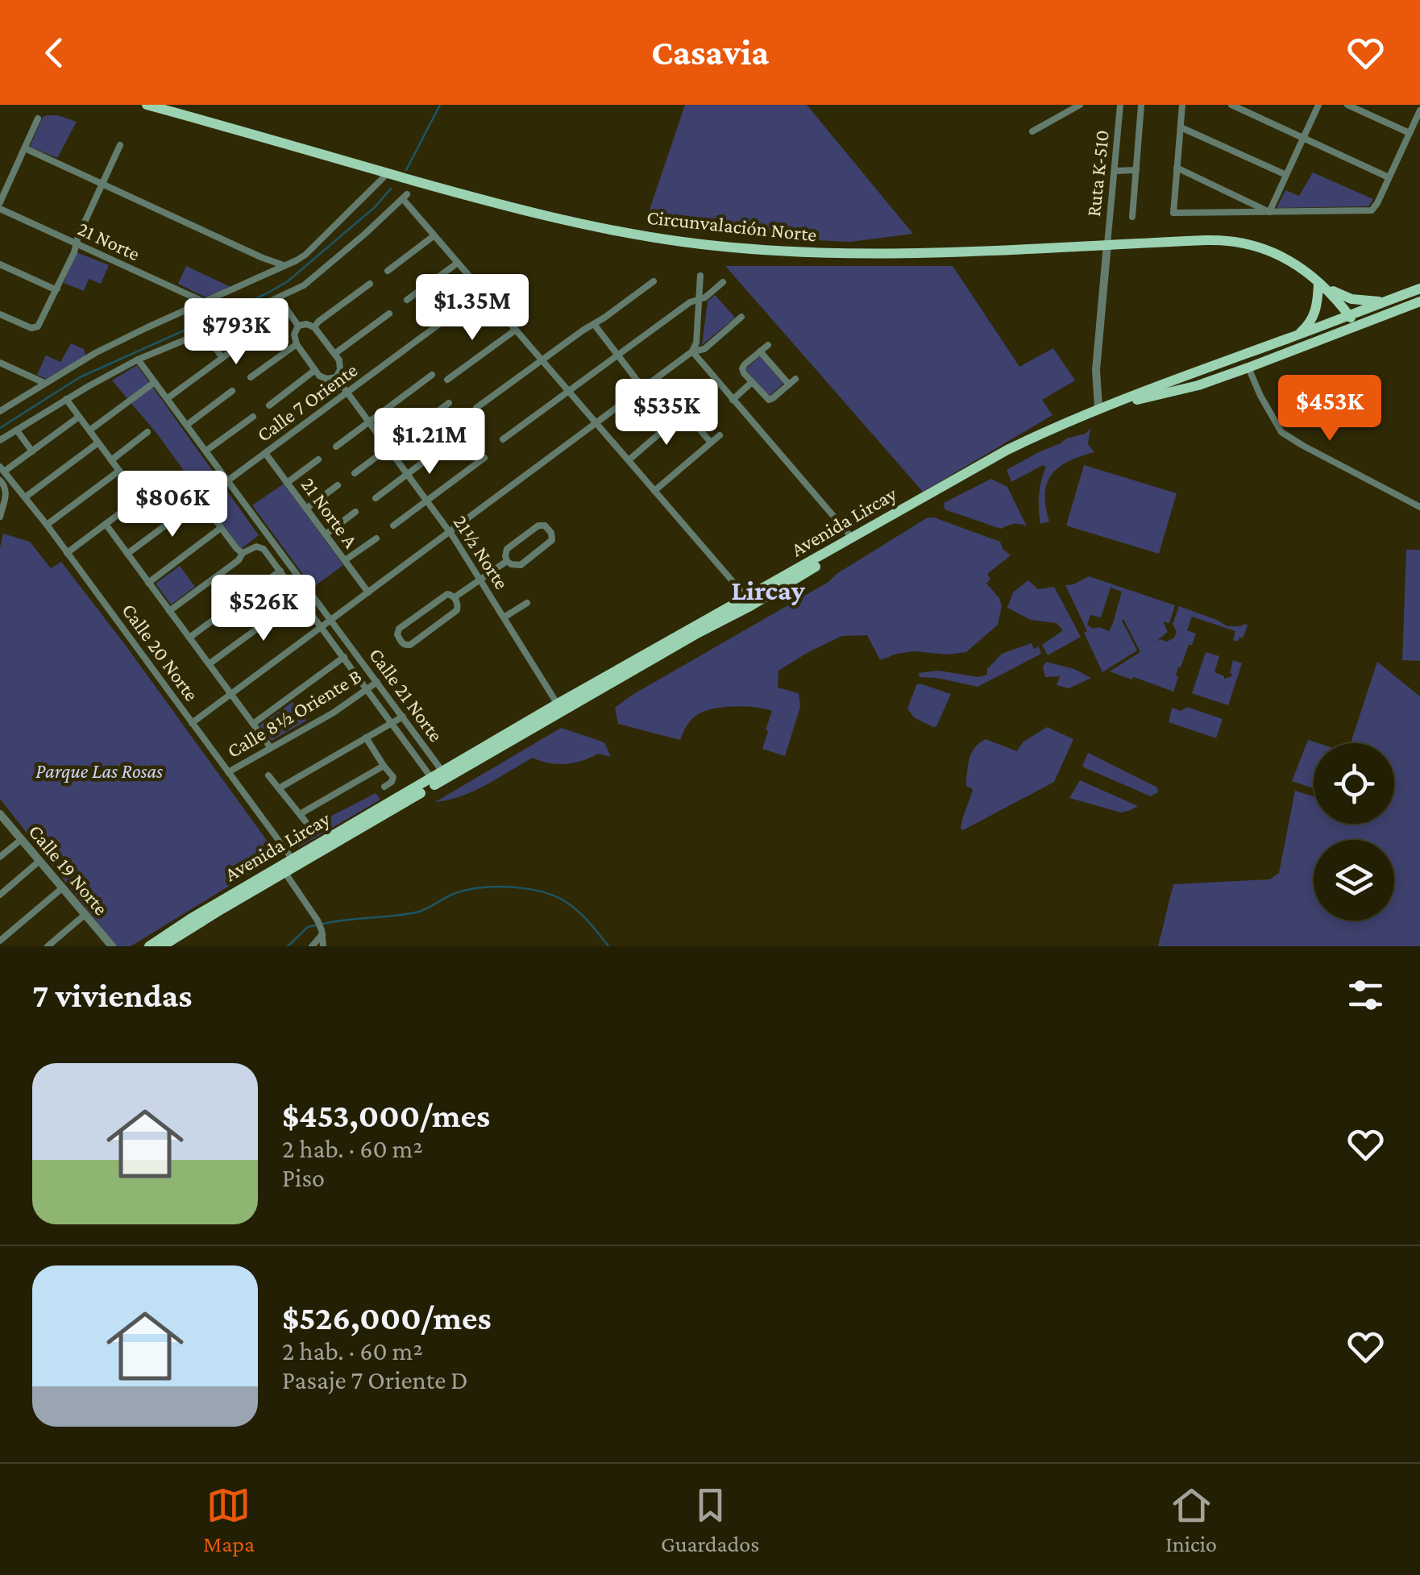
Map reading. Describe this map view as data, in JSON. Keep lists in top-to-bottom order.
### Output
{
  "streets": {
    "main road": ["Circunvalación Norte", "Avenida Lircay"],
    "street": [
      "Ruta K-510",
      "21 Norte",
      "Calle 7 Oriente",
      "21 Norte A",
      "21½ Norte",
      "Calle 20 Norte",
      "Calle 21 Norte",
      "Calle 8½ Oriente B",
      "Calle 19 Norte"
    ]
  },
  "crossings": [
    ["Ruta K-510", "Circunvalación Norte"],
    ["Circunvalación Norte", "Avenida Lircay"],
    ["Calle 7 Oriente", "21 Norte A"],
    ["Calle 7 Oriente", "21½ Norte"],
    ["Calle 7 Oriente", "Calle 21 Norte"],
    ["Avenida Lircay", "21½ Norte"],
    ["Avenida Lircay", "Calle 20 Norte"],
    ["Avenida Lircay", "Calle 21 Norte"],
    ["Calle 20 Norte", "Calle 8½ Oriente B"],
    ["Calle 21 Norte", "Calle 8½ Oriente B"]
  ],
  "districts": ["Lircay"],
  "parks": ["Parque Las Rosas"],
  "page": {
    "header": "Casavia",
    "price": [
      "$1.35M",
      "$793K",
      "$453K",
      "$535K",
      "$1.21M",
      "$806K",
      "$526K"
    ],
    "heading": "7 viviendas",
    "list": [
      {
        "name": "$453,000/mes",
        "note": "2 hab. · 60 m² · Piso"
      },
      {
        "name": "$526,000/mes",
        "note": "2 hab. · 60 m² · Pasaje 7 Oriente D"
      }
    ],
    "tabs": ["Mapa", "Guardados", "Inicio"]
  }
}
